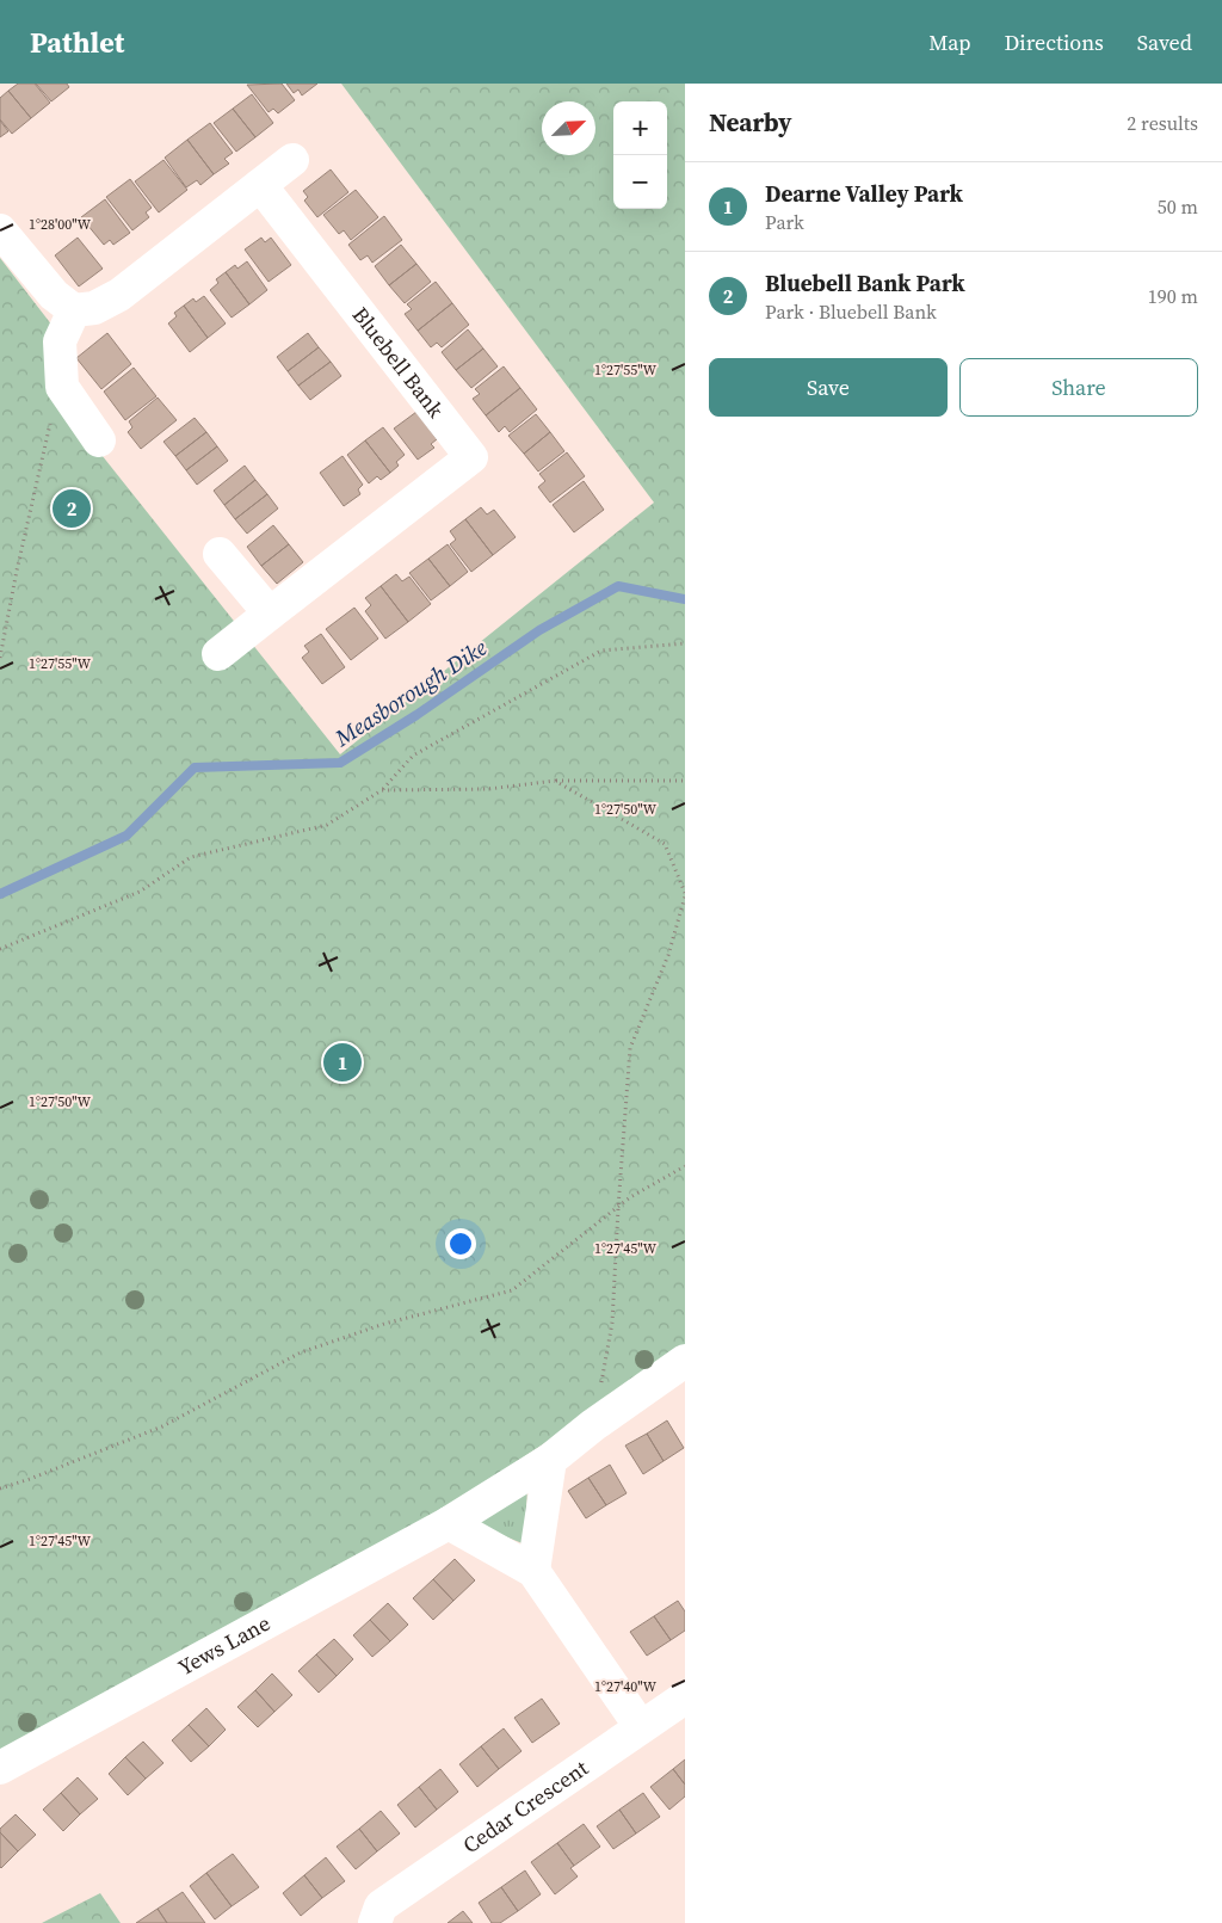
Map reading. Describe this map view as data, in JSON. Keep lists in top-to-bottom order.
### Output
{
  "streets": {
    "street": ["Bluebell Bank", "Yews Lane", "Cedar Crescent"]
  },
  "water": ["Measborough Dike"],
  "north": "top right",
  "page": {
    "header": "Pathlet",
    "nav": ["Map", "Directions", "Saved"],
    "heading": ["Nearby", "2 results"],
    "map_buttons": ["+", "−"],
    "list": [
      {
        "mark": "1",
        "name": "Dearne Valley Park",
        "note": "Park",
        "value": "50 m"
      },
      {
        "mark": "2",
        "name": "Bluebell Bank Park",
        "note": "Park · Bluebell Bank",
        "value": "190 m"
      }
    ],
    "buttons": ["Save", "Share"],
    "pins": ["2", "1"]
  },
  "coordinates": [
    "1°28'00\"W",
    "1°27'55\"W",
    "1°27'50\"W",
    "1°27'45\"W",
    "1°27'40\"W"
  ]
}
